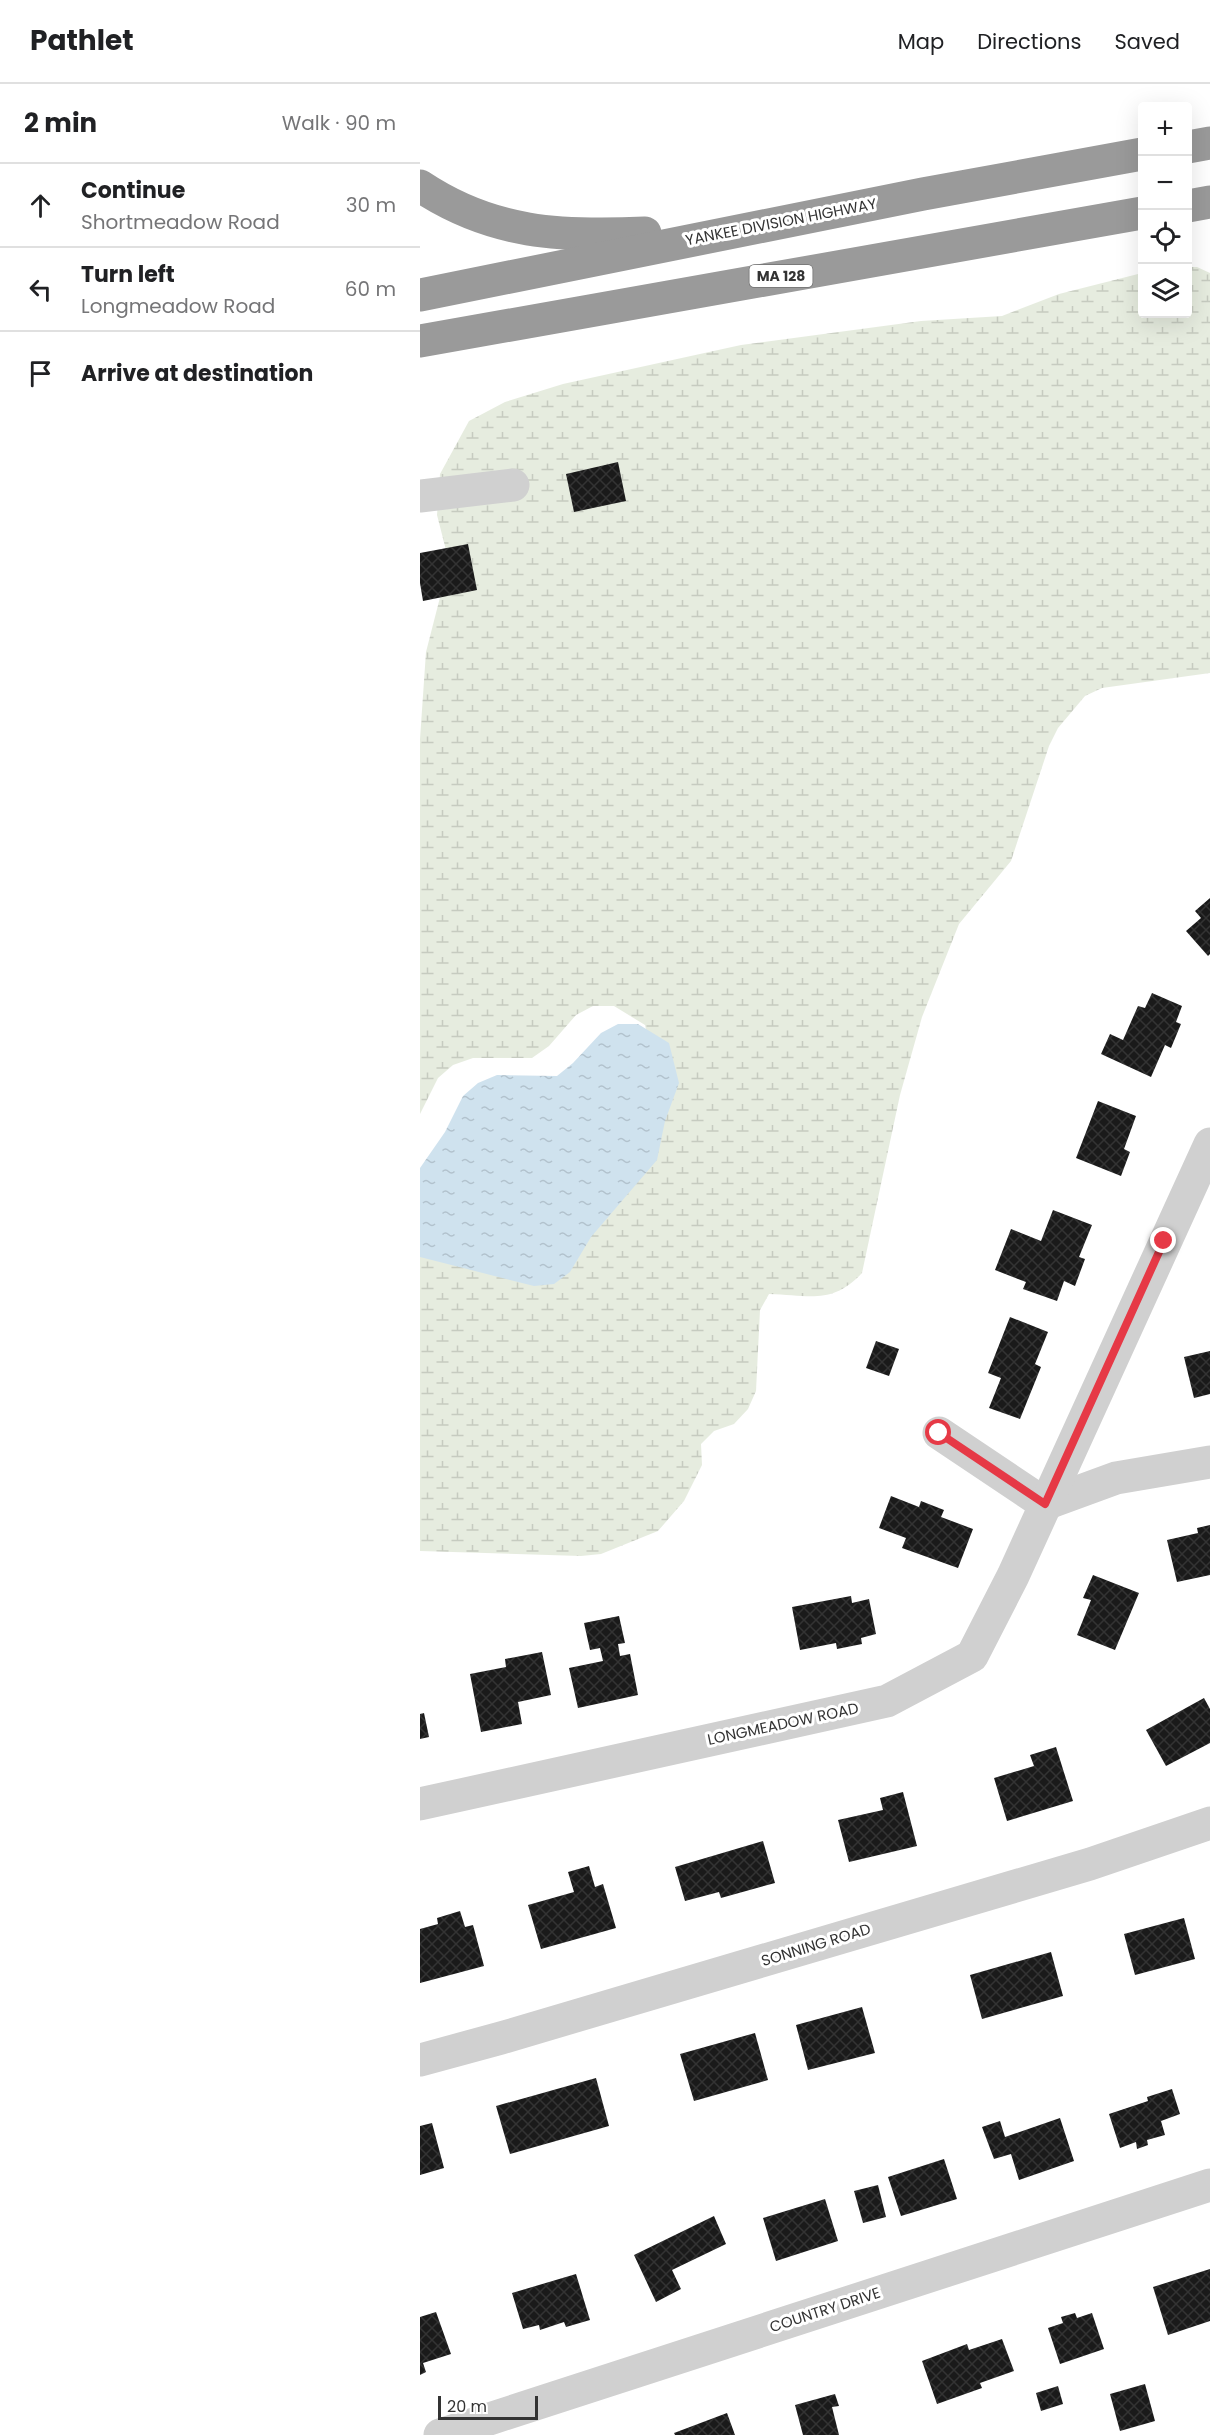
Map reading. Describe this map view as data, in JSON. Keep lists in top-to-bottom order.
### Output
{
  "streets": {
    "highway": ["YANKEE DIVISION HIGHWAY", "MA 128"],
    "street": ["LONGMEADOW ROAD", "SONNING ROAD", "COUNTRY DRIVE"]
  },
  "scale_bar": "20 m",
  "page": {
    "header": "Pathlet",
    "nav": ["Map", "Directions", "Saved"],
    "heading": ["2 min", "Walk · 90 m"],
    "map_buttons": ["+", "−"],
    "list": [
      ["Continue", "Shortmeadow Road", "30 m"],
      ["Turn left", "Longmeadow Road", "60 m"],
      "Arrive at destination"
    ],
    "scale": "20 m"
  }
}
